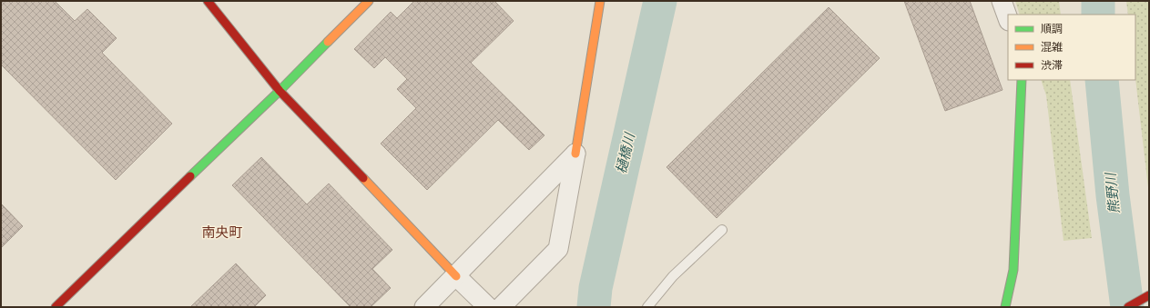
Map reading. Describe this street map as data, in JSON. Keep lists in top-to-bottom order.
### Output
{
  "districts": ["南央町"],
  "water": ["樋橋川", "熊野川"],
  "legend": ["順調", "混雑", "渋滞"]
}
